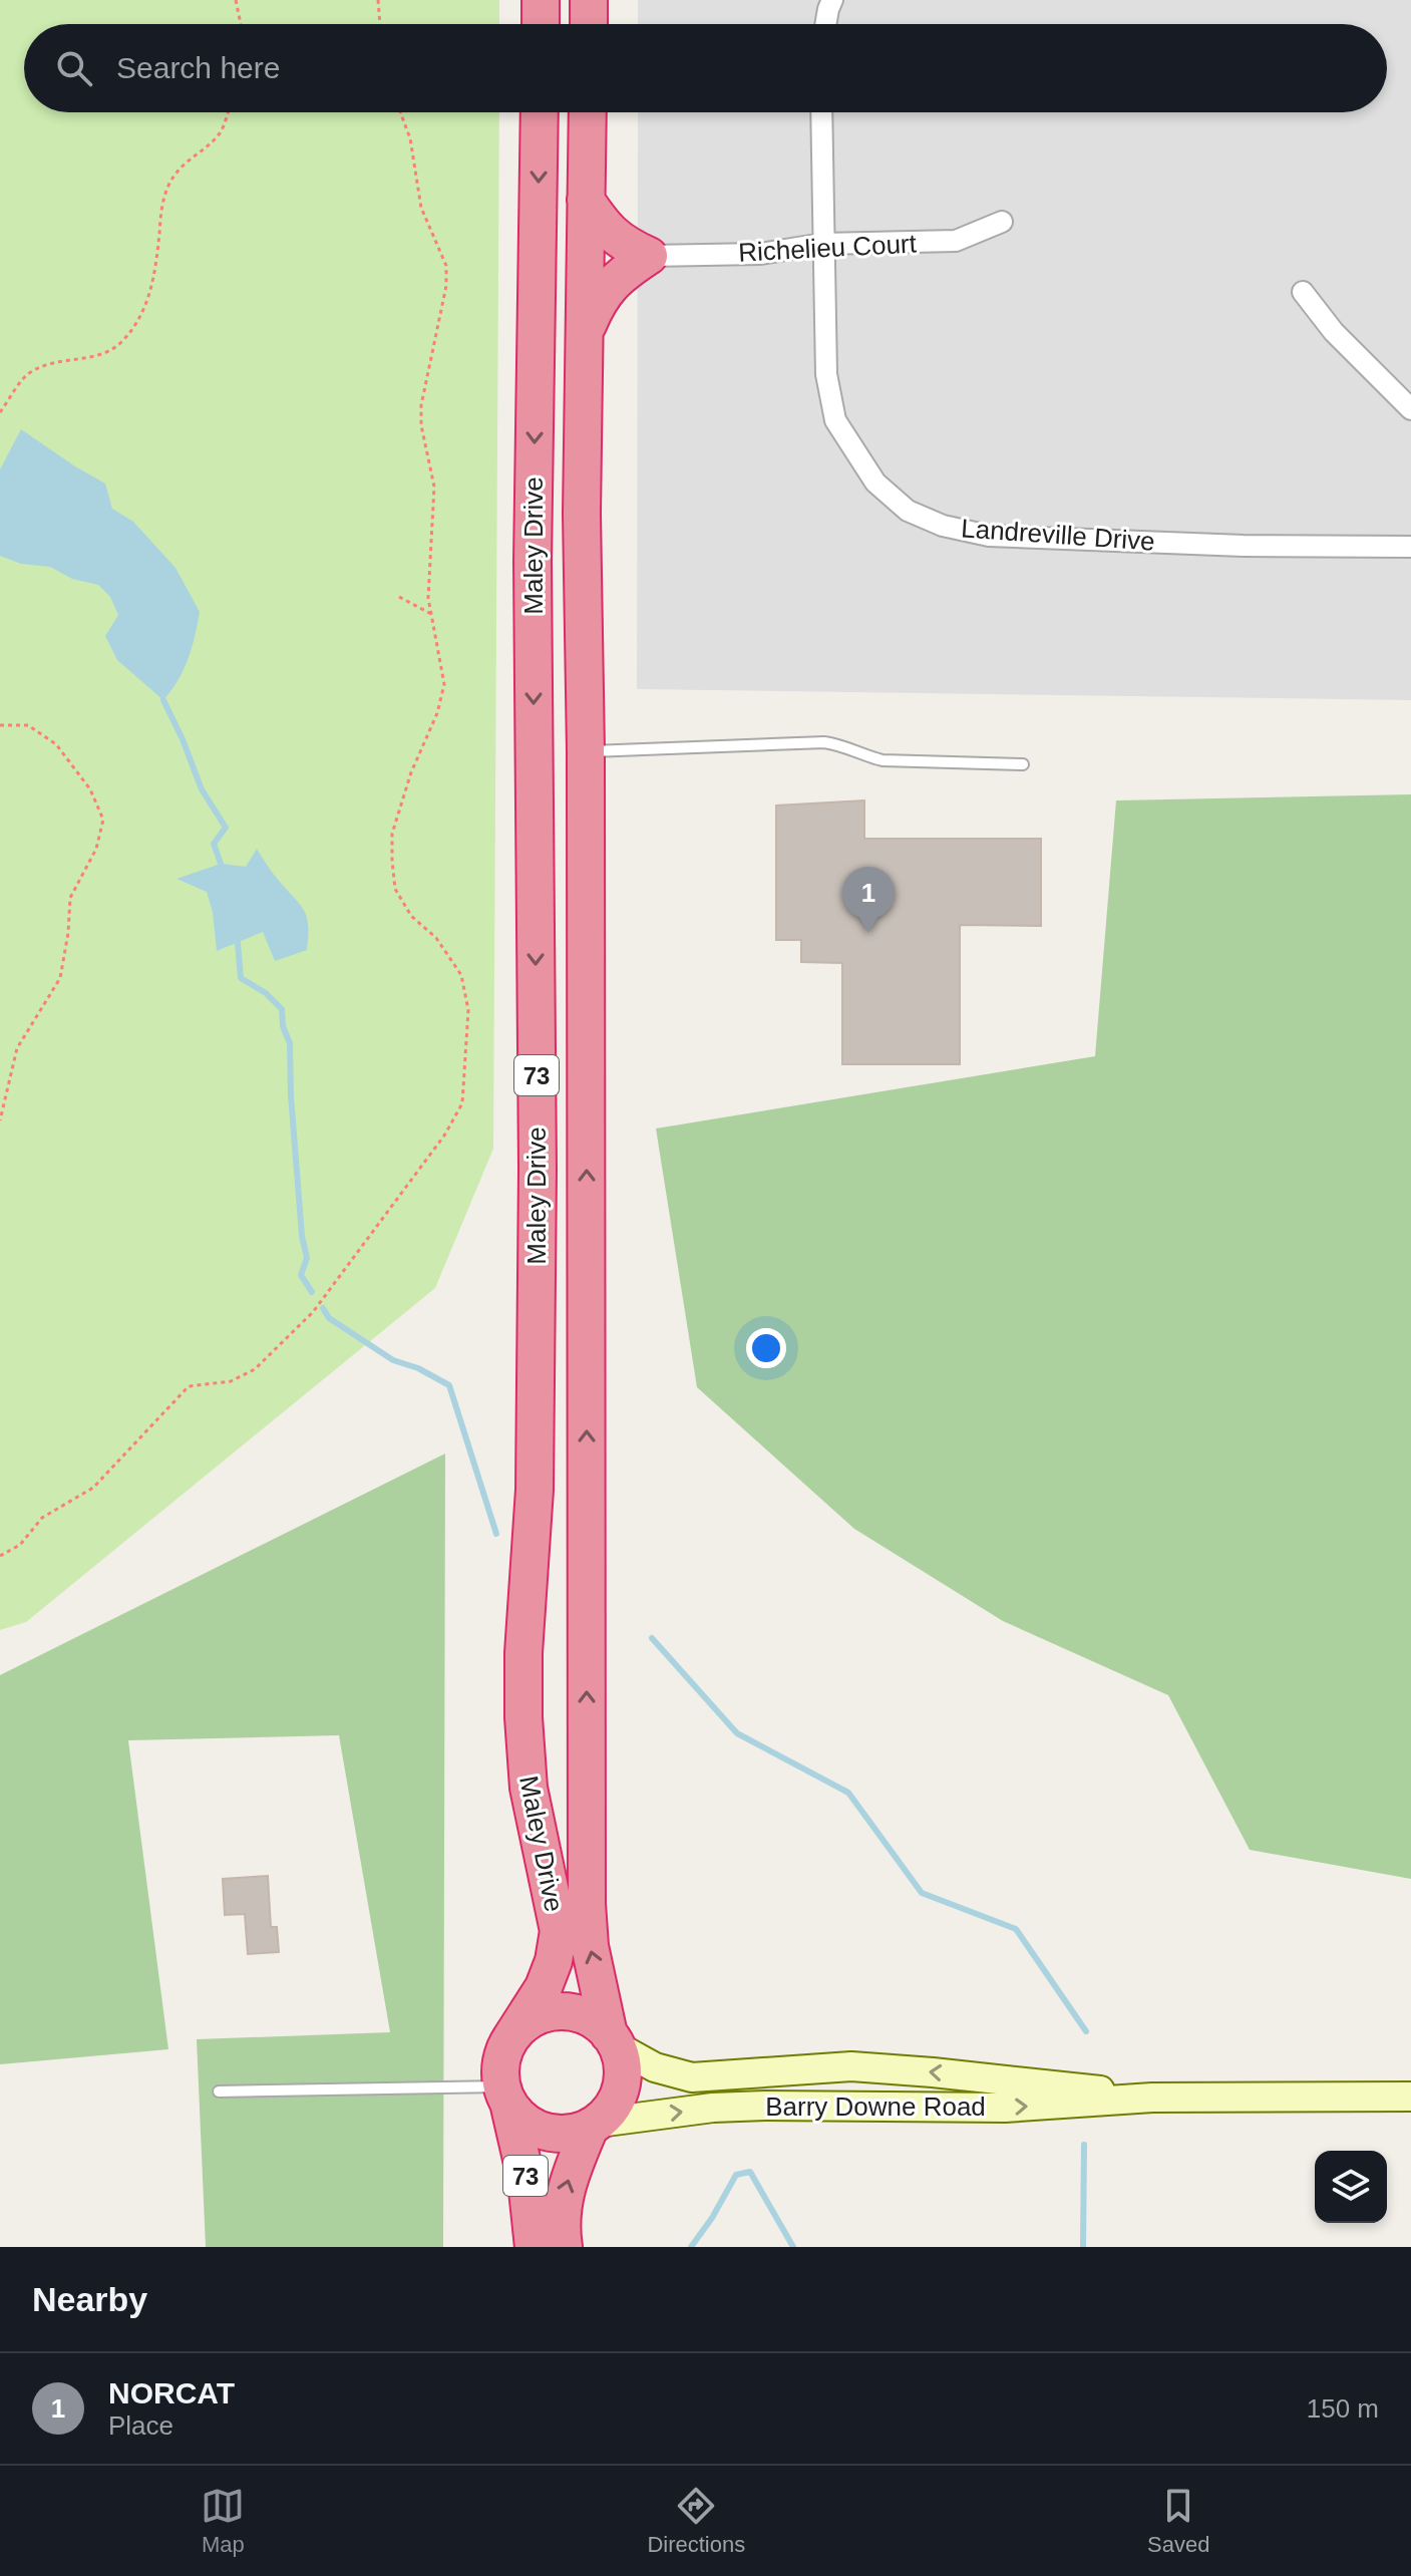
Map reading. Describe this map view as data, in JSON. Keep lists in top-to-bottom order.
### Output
{
  "streets": {
    "highway": ["Maley Drive", "73"],
    "main road": ["Barry Downe Road"],
    "street": ["Richelieu Court", "Landreville Drive"]
  },
  "crossings": [
    ["Richelieu Court", "Landreville Drive"],
    ["Maley Drive", "73"],
    ["Maley Drive", "Barry Downe Road"],
    ["73", "Barry Downe Road"]
  ],
  "page": {
    "search": "Search here",
    "pins": "1",
    "heading": "Nearby",
    "list": [
      {
        "mark": "1",
        "name": "NORCAT",
        "note": "Place",
        "value": "150 m"
      }
    ],
    "nav": ["Map", "Directions", "Saved"]
  }
}
